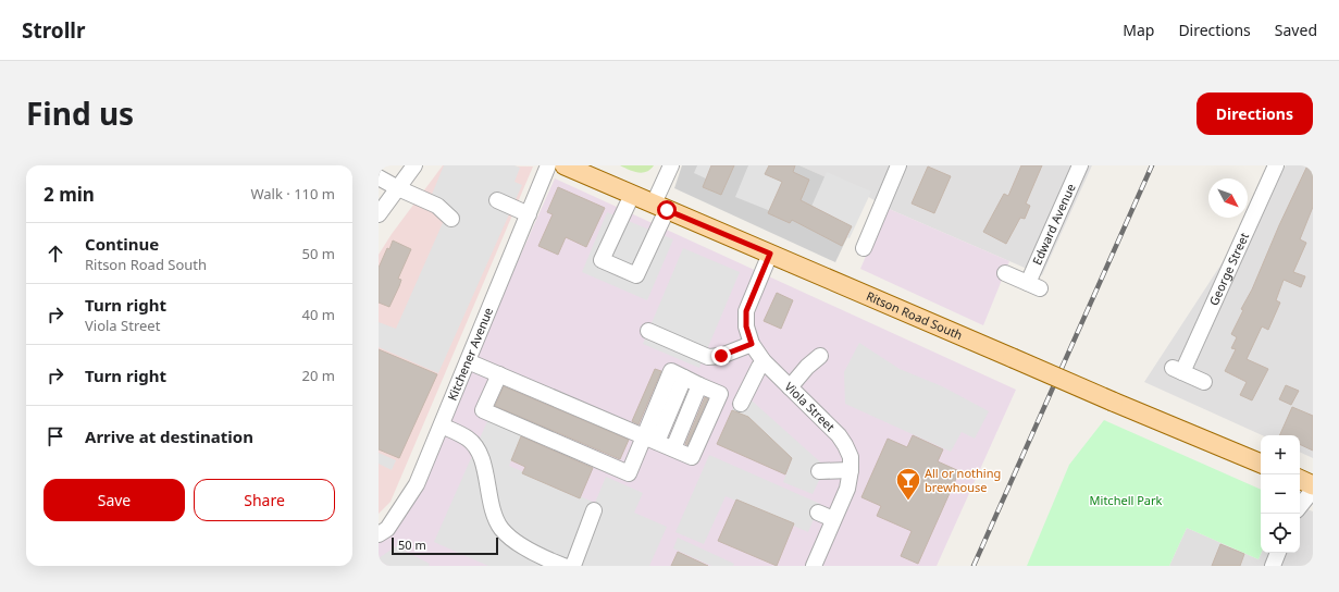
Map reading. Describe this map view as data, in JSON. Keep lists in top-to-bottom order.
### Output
{
  "streets": {
    "main road": ["Ritson Road South"],
    "street": [
      "Edward Avenue",
      "George Street",
      "Kitchener Avenue",
      "Viola Street"
    ]
  },
  "crossings": [
    ["Ritson Road South", "Viola Street"]
  ],
  "parks": ["Mitchell Park"],
  "places": {
    "bar": ["All or nothing brewhouse"]
  },
  "scale_bar": "50 m",
  "north": "bottom right",
  "page": {
    "header": "Strollr",
    "nav": ["Map", "Directions", "Saved"],
    "title": "Find us",
    "buttons": [
      "Directions",
      ["Save", "Share"]
    ],
    "heading": ["2 min", "Walk · 110 m"],
    "list": [
      ["Continue", "Ritson Road South", "50 m"],
      ["Turn right", "Viola Street", "40 m"],
      ["Turn right", "20 m"],
      "Arrive at destination"
    ],
    "map_buttons": ["+", "−"],
    "scale": "50 m"
  }
}
